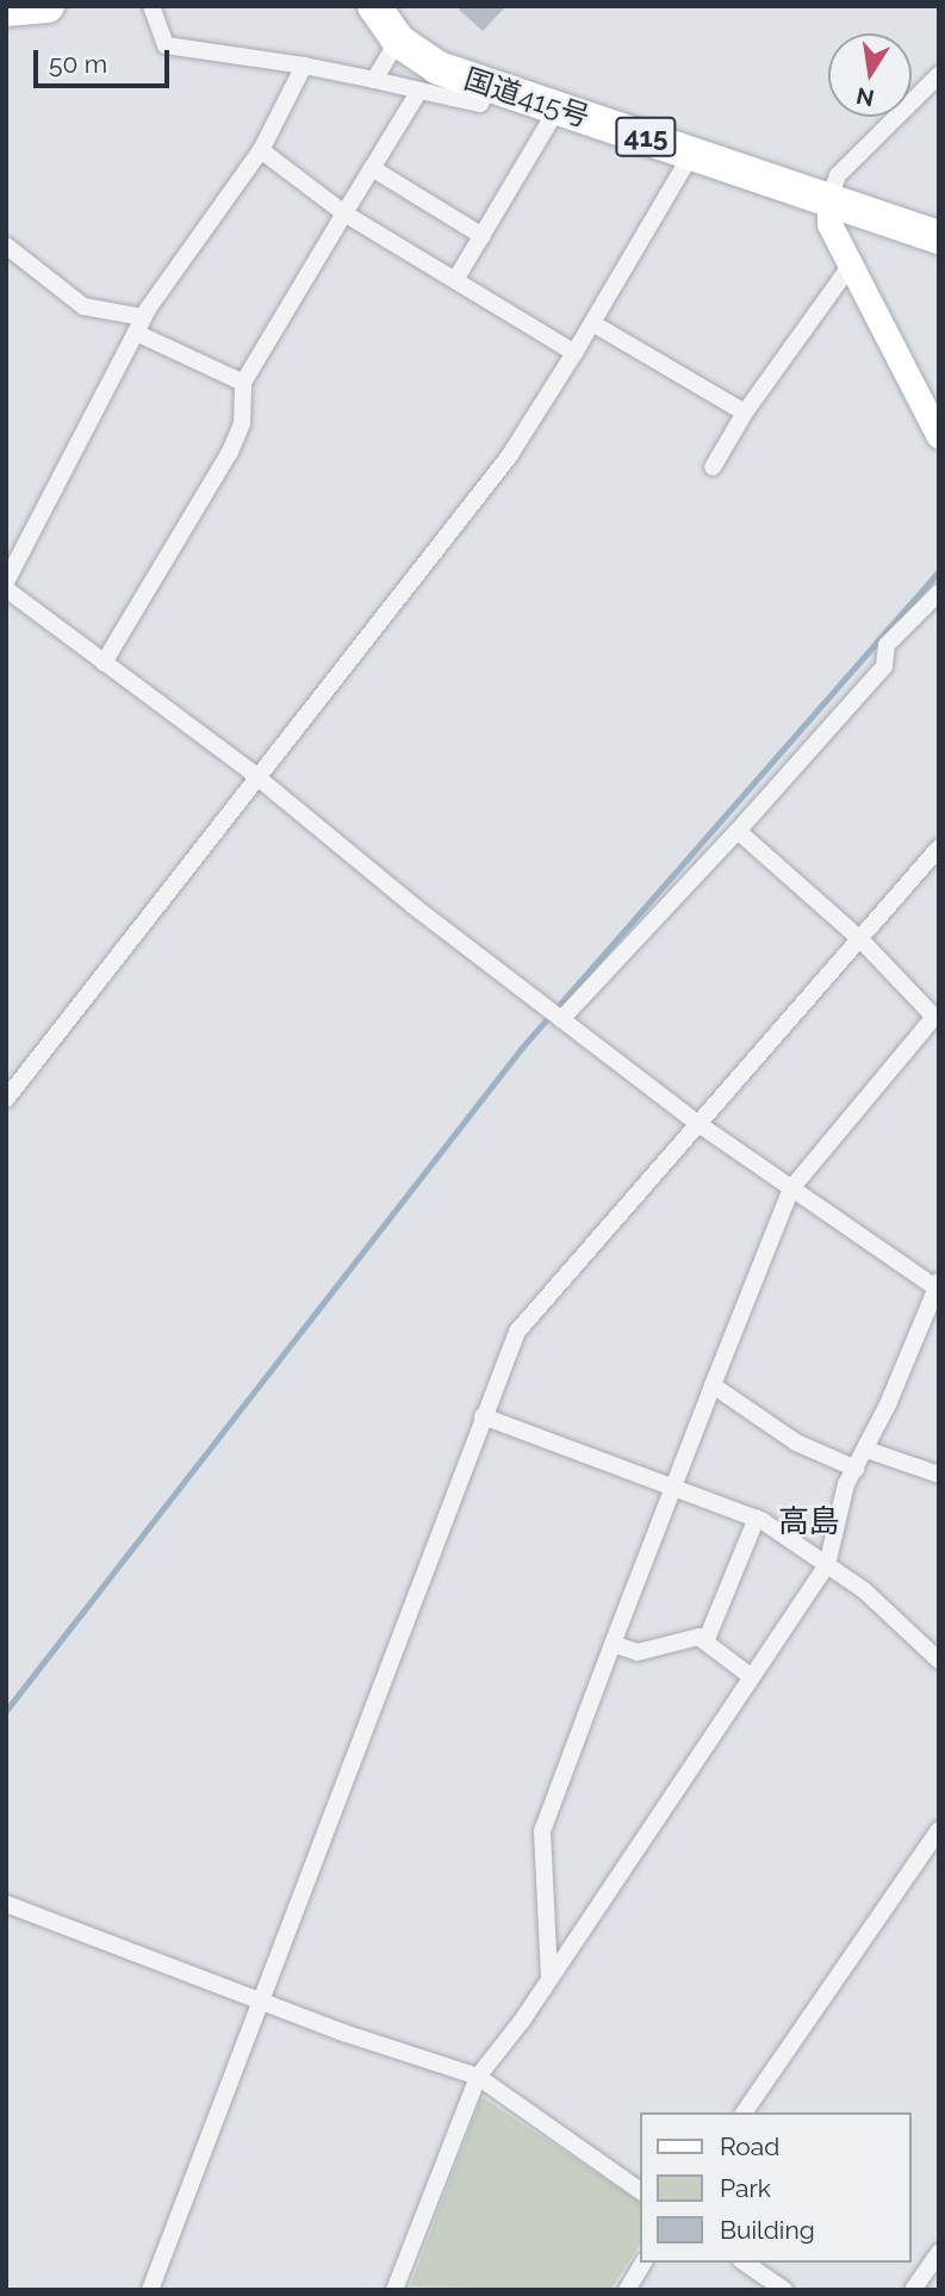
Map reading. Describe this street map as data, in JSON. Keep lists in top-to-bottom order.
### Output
{
  "streets": {
    "highway": ["国道415号", "415"]
  },
  "districts": ["高島"],
  "legend": ["Road", "Park", "Building"],
  "scale_bar": "50 m",
  "north": "bottom"
}
